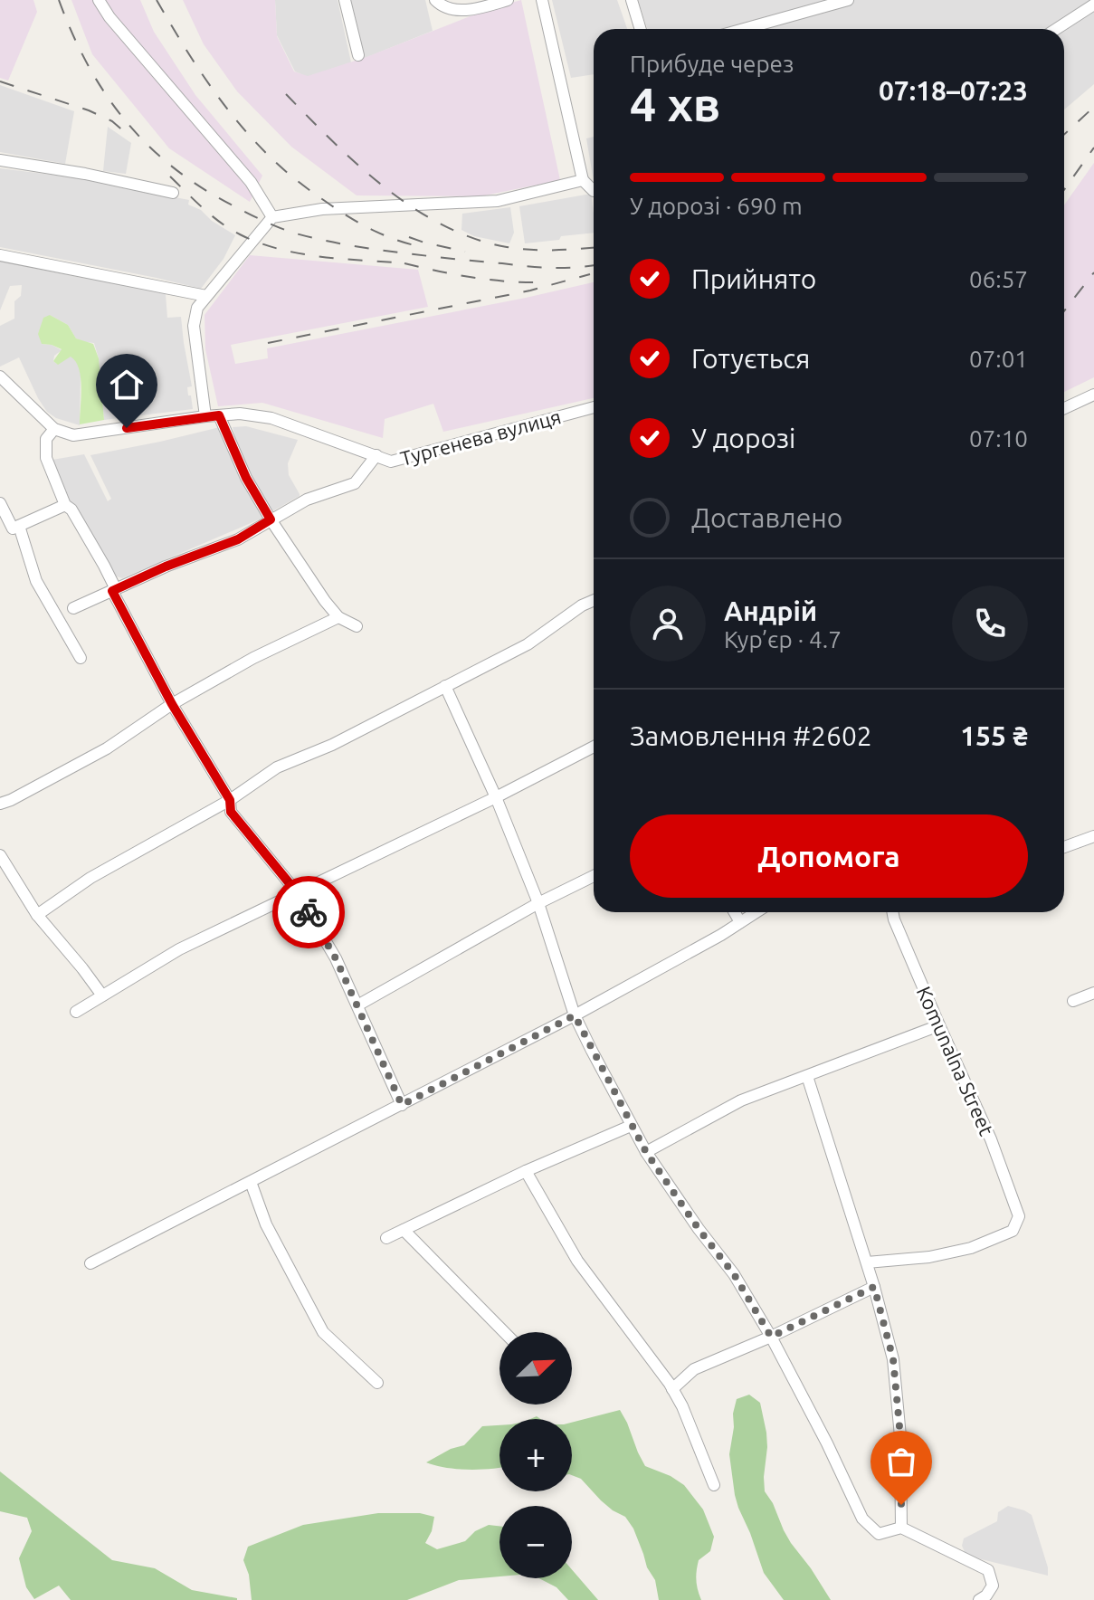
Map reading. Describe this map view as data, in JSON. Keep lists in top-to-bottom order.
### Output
{
  "streets": {
    "street": ["Тургенева вулиця", "Komunalna Street"]
  },
  "north": "top right",
  "page": {
    "heading": ["4 хв", "Прибуде через", "07:18–07:23"],
    "panel": [
      "Андрій",
      "Кур’єр · 4.7",
      "Замовлення #2602",
      "155 ₴"
    ],
    "bar": "У дорозі · 690 m",
    "list": [
      ["Прийнято", "06:57"],
      ["Готується", "07:01"],
      ["У дорозі", "07:10"],
      "Доставлено"
    ],
    "buttons": "Допомога",
    "map_buttons": ["+", "−"]
  }
}
